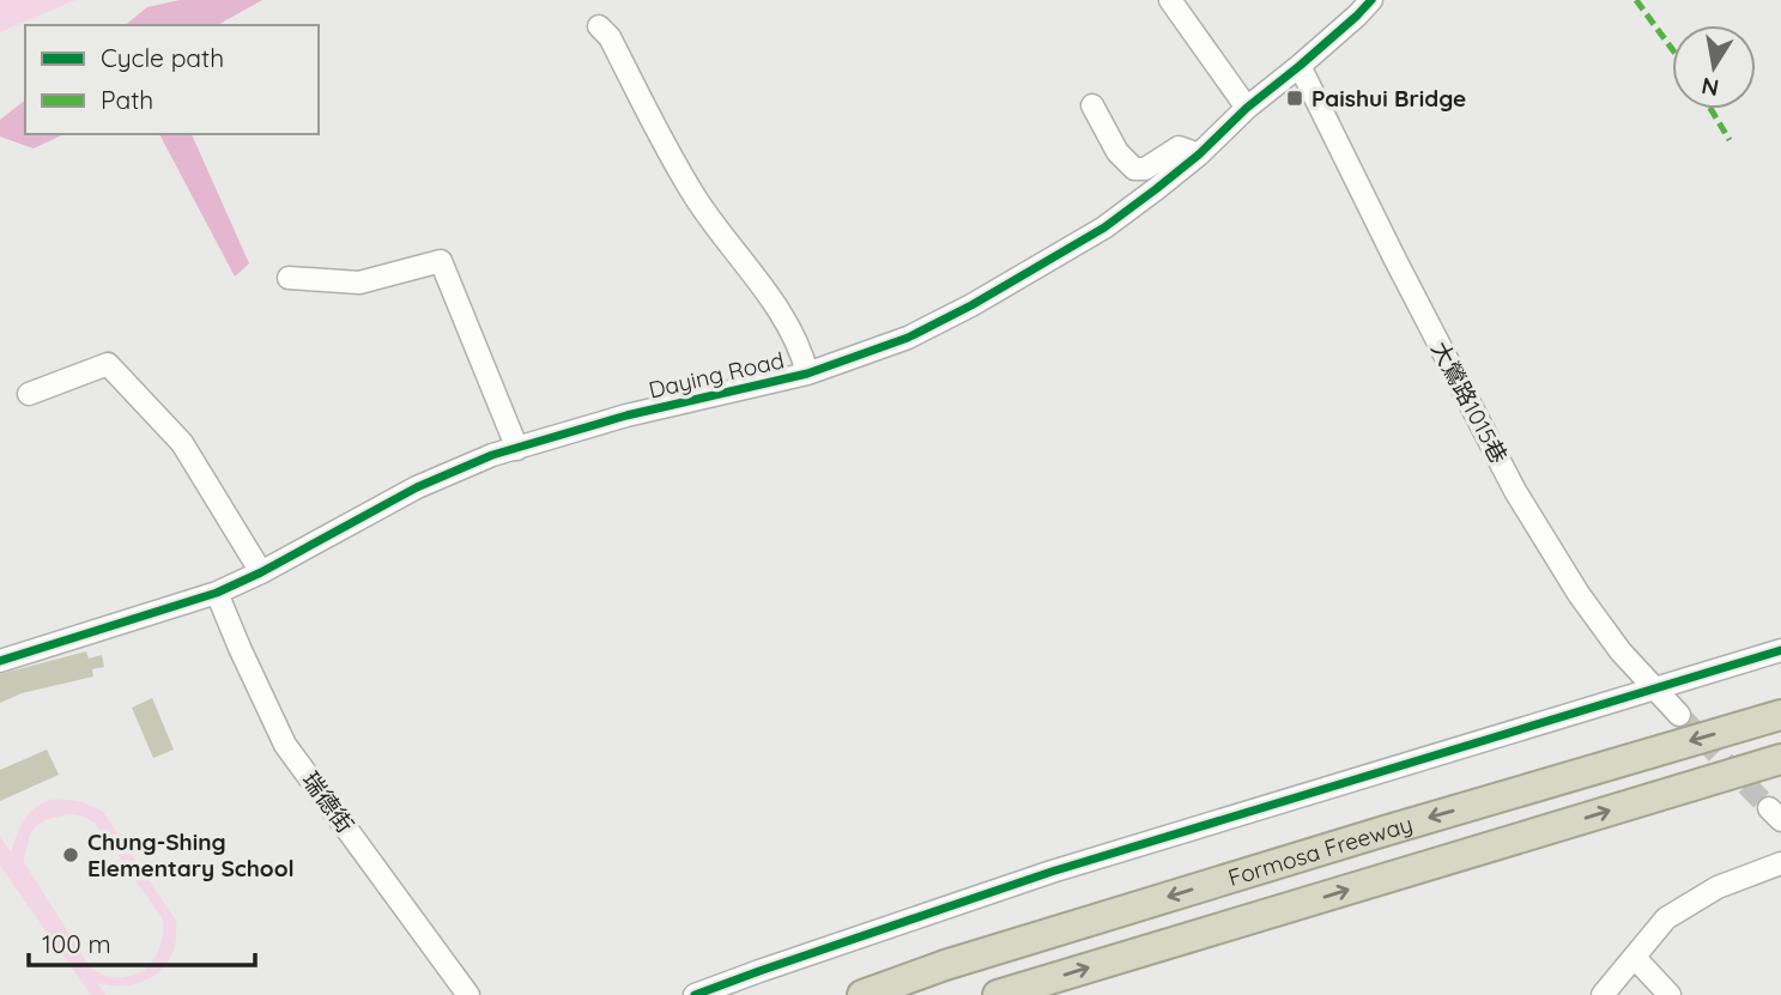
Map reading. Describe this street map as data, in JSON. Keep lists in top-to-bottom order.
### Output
{
  "streets": {
    "highway": ["Formosa Freeway"],
    "street": ["Daying Road", "大鶯路1015巷", "瑞德街"]
  },
  "crossings": [
    ["Daying Road", "大鶯路1015巷"],
    ["Daying Road", "瑞德街"]
  ],
  "places": {
    "transit": ["Paishui Bridge"],
    "other": ["Chung-Shing Elementary School"]
  },
  "legend": ["Cycle path", "Path"],
  "scale_bar": "100 m",
  "north": "bottom"
}
